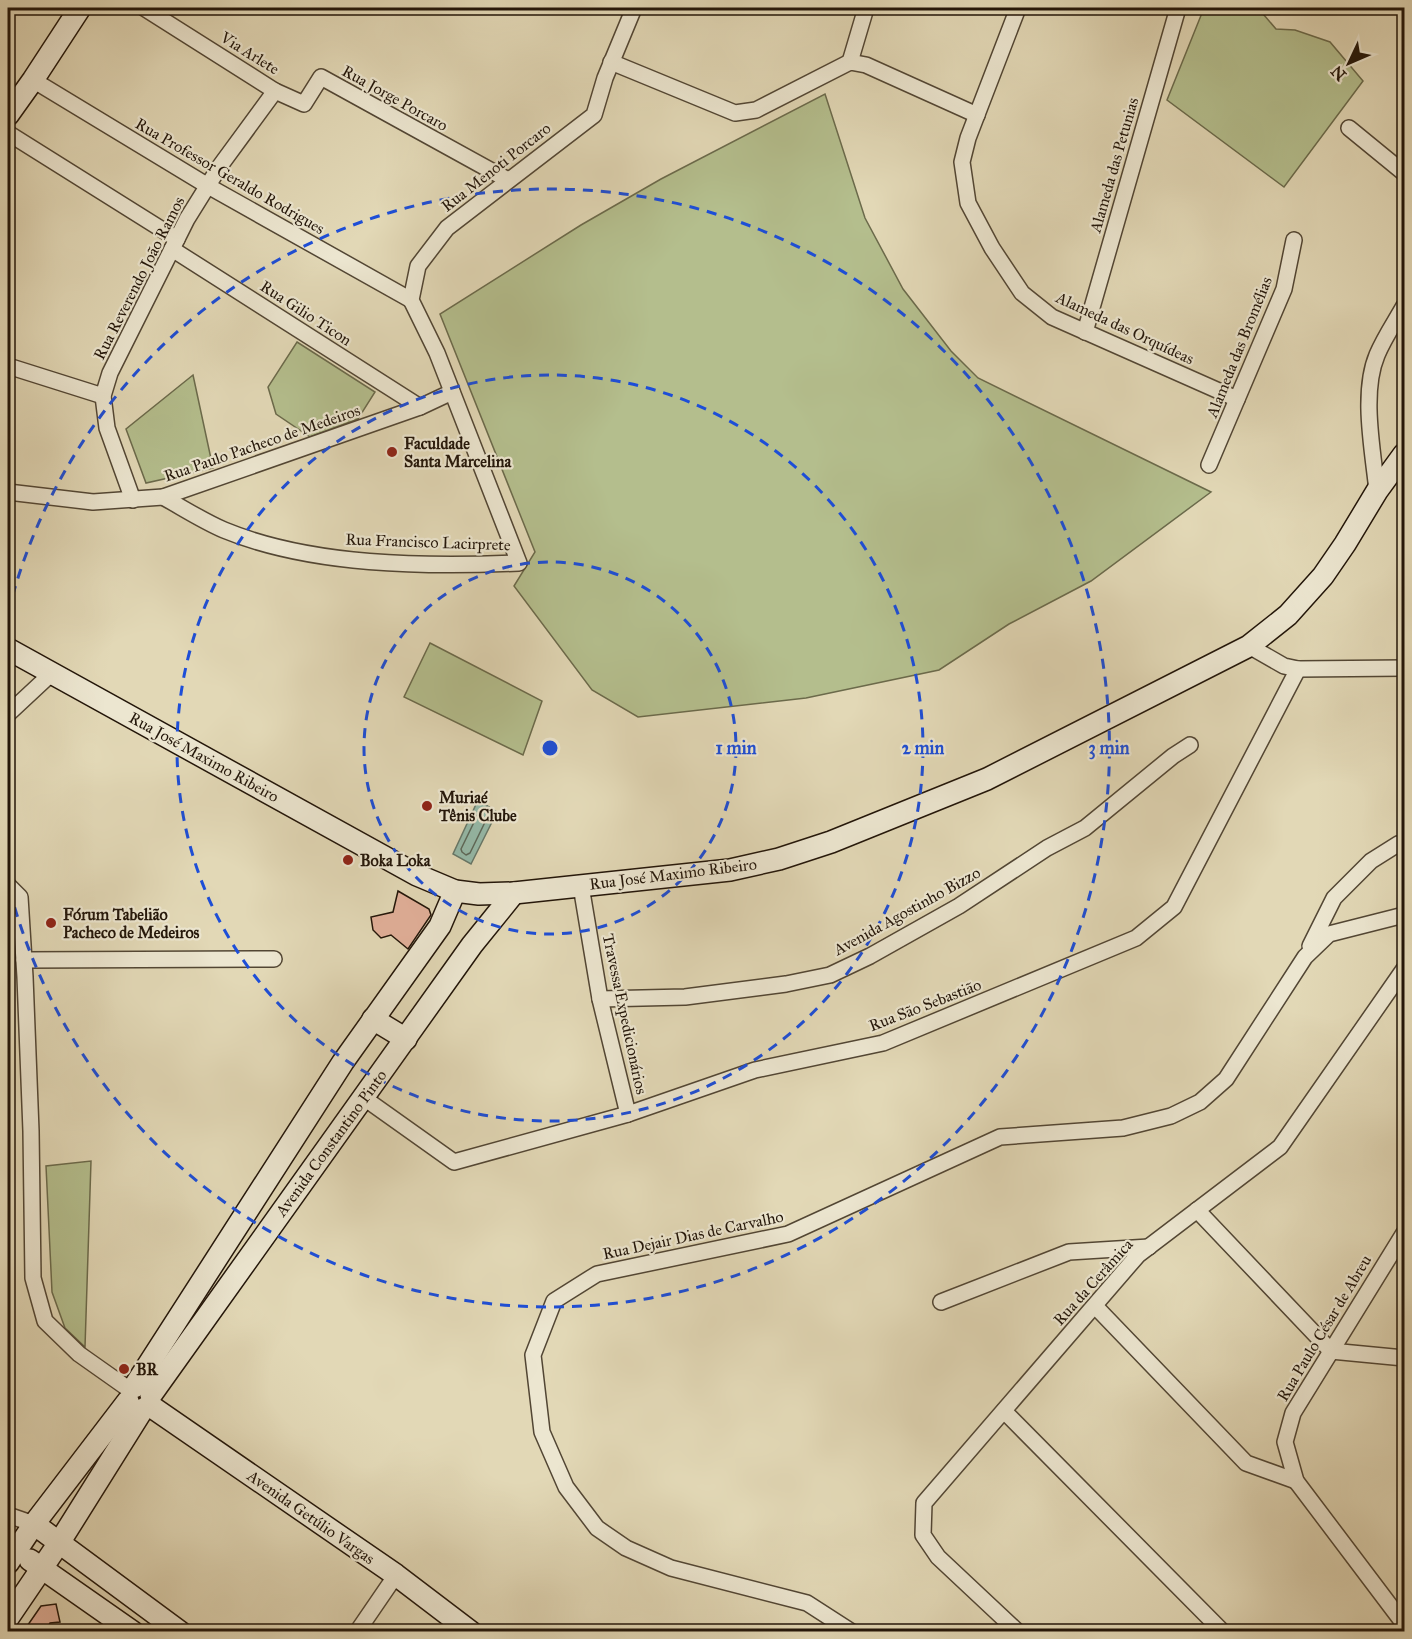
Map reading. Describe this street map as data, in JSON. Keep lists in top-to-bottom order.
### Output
{
  "streets": {
    "street": [
      "Via Arlete",
      "Rua Jorge Porcaro",
      "Alameda das Petunias",
      "Rua Menoti Porcaro",
      "Rua Professor Geraldo Rodrigues",
      "Rua Reverendo João Ramos",
      "Rua Gilio Ticon",
      "Alameda das Orquídeas",
      "Alameda das Bromélias",
      "Rua Paulo Pacheco de Medeiros",
      "Rua Francisco Lacirprete",
      "Rua José Maximo Ribeiro",
      "Avenida Agostinho Bizzo",
      "Rua São Sebastião",
      "Travessa Expedicionários",
      "Avenida Constantino Pinto",
      "Rua Dejair Dias de Carvalho",
      "Rua da Cerâmica",
      "Rua Paulo César de Abreu",
      "Avenida Getúlio Vargas"
    ]
  },
  "crossings": [
    ["Via Arlete", "Rua Jorge Porcaro"],
    ["Via Arlete", "Rua Reverendo João Ramos"],
    ["Rua Jorge Porcaro", "Rua Menoti Porcaro"],
    ["Rua Jorge Porcaro", "Rua Reverendo João Ramos"],
    ["Alameda das Petunias", "Alameda das Orquídeas"],
    ["Rua Menoti Porcaro", "Rua Professor Geraldo Rodrigues"],
    ["Rua Professor Geraldo Rodrigues", "Rua Reverendo João Ramos"],
    ["Rua Reverendo João Ramos", "Rua Gilio Ticon"],
    ["Rua Reverendo João Ramos", "Rua Paulo Pacheco de Medeiros"],
    ["Rua Gilio Ticon", "Rua Paulo Pacheco de Medeiros"],
    ["Alameda das Orquídeas", "Alameda das Bromélias"],
    ["Rua Paulo Pacheco de Medeiros", "Rua Francisco Lacirprete"],
    ["Rua José Maximo Ribeiro", "Travessa Expedicionários"],
    ["Rua José Maximo Ribeiro", "Avenida Constantino Pinto"],
    ["Avenida Agostinho Bizzo", "Travessa Expedicionários"],
    ["Rua São Sebastião", "Travessa Expedicionários"],
    ["Rua São Sebastião", "Avenida Constantino Pinto"],
    ["Avenida Constantino Pinto", "Avenida Getúlio Vargas"]
  ],
  "places": [
    "Faculdade Santa Marcelina",
    "Muriaé Tênis Clube",
    "Boka Loka",
    "Fórum Tabelião Pacheco de Medeiros",
    "BR"
  ],
  "north": "bottom left",
  "rings": ["1 min", "2 min", "3 min"]
}
